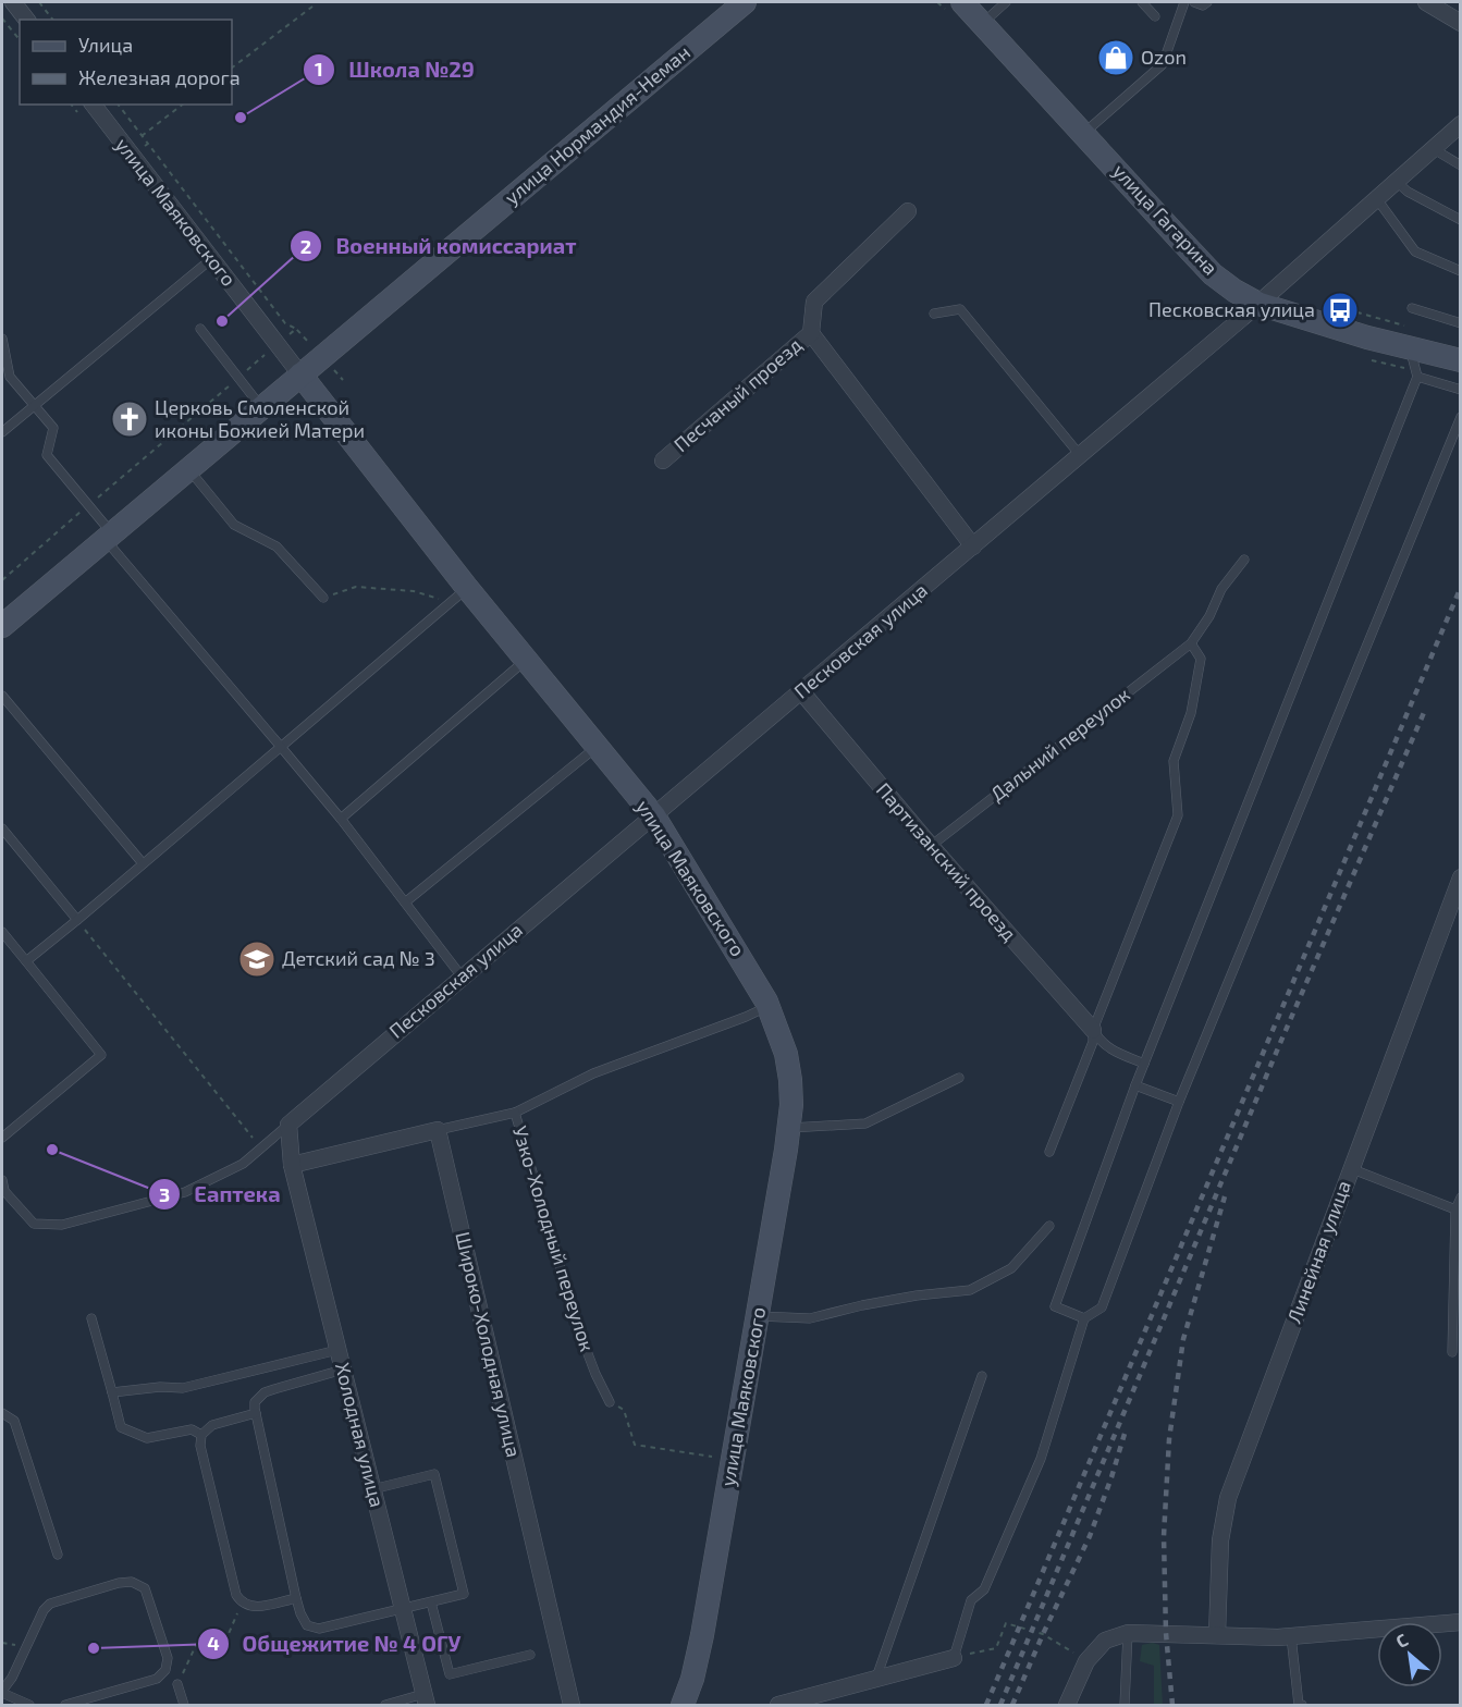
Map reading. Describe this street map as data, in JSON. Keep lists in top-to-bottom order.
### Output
{
  "streets": {
    "street": [
      "улица Нормандия-Неман",
      "улица Маяковского",
      "улица Гагарина",
      "Песчаный проезд",
      "Песковская улица",
      "Партизанский проезд",
      "Линейная улица",
      "Широко-Холодная улица",
      "Холодная улица"
    ],
    "lane": ["Дальний переулок", "Узко-Холодный переулок"]
  },
  "crossings": [
    ["улица Нормандия-Неман", "улица Маяковского"],
    ["улица Маяковского", "Песковская улица"],
    ["улица Гагарина", "Песковская улица"],
    ["Песковская улица", "Партизанский проезд"],
    ["Дальний переулок", "Партизанский проезд"],
    ["Узко-Холодный переулок", "Широко-Холодная улица"]
  ],
  "places": {
    "shop": ["Ozon"],
    "other": [
      "Школа №29",
      "Военный комиссариат",
      "Еаптека",
      "Общежитие № 4 ОГУ"
    ],
    "bus stop": ["Песковская улица"],
    "church": ["Церковь Смоленской иконы Божией Матери"],
    "school or university": ["Детский сад № 3"]
  },
  "legend": ["Улица", "Железная дорога"],
  "north": "top left"
}
